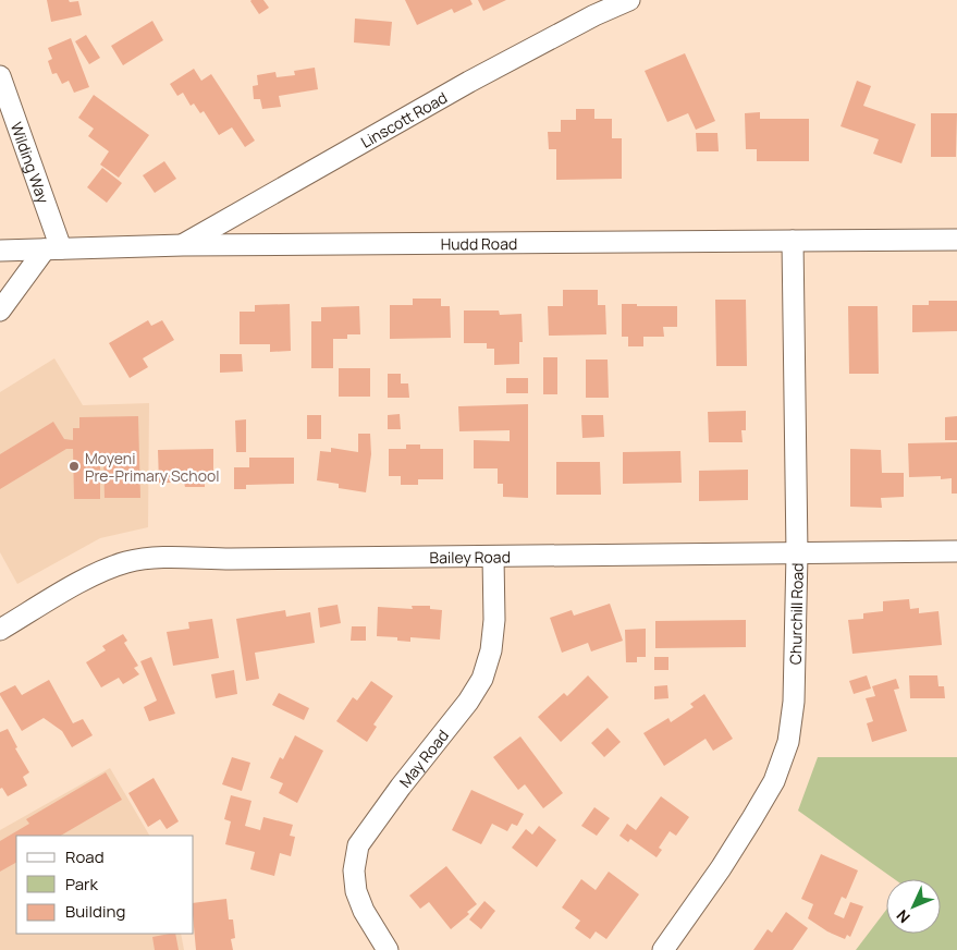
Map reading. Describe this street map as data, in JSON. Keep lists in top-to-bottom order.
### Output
{
  "streets": {
    "street": [
      "Linscott Road",
      "Wilding Way",
      "Hudd Road",
      "Bailey Road",
      "Churchill Road",
      "May Road"
    ]
  },
  "crossings": [
    ["Linscott Road", "Hudd Road"],
    ["Wilding Way", "Hudd Road"],
    ["Hudd Road", "Churchill Road"],
    ["Bailey Road", "Churchill Road"],
    ["Bailey Road", "May Road"]
  ],
  "places": ["Moyeni Pre-Primary School"],
  "legend": ["Road", "Park", "Building"],
  "north": "bottom left"
}
